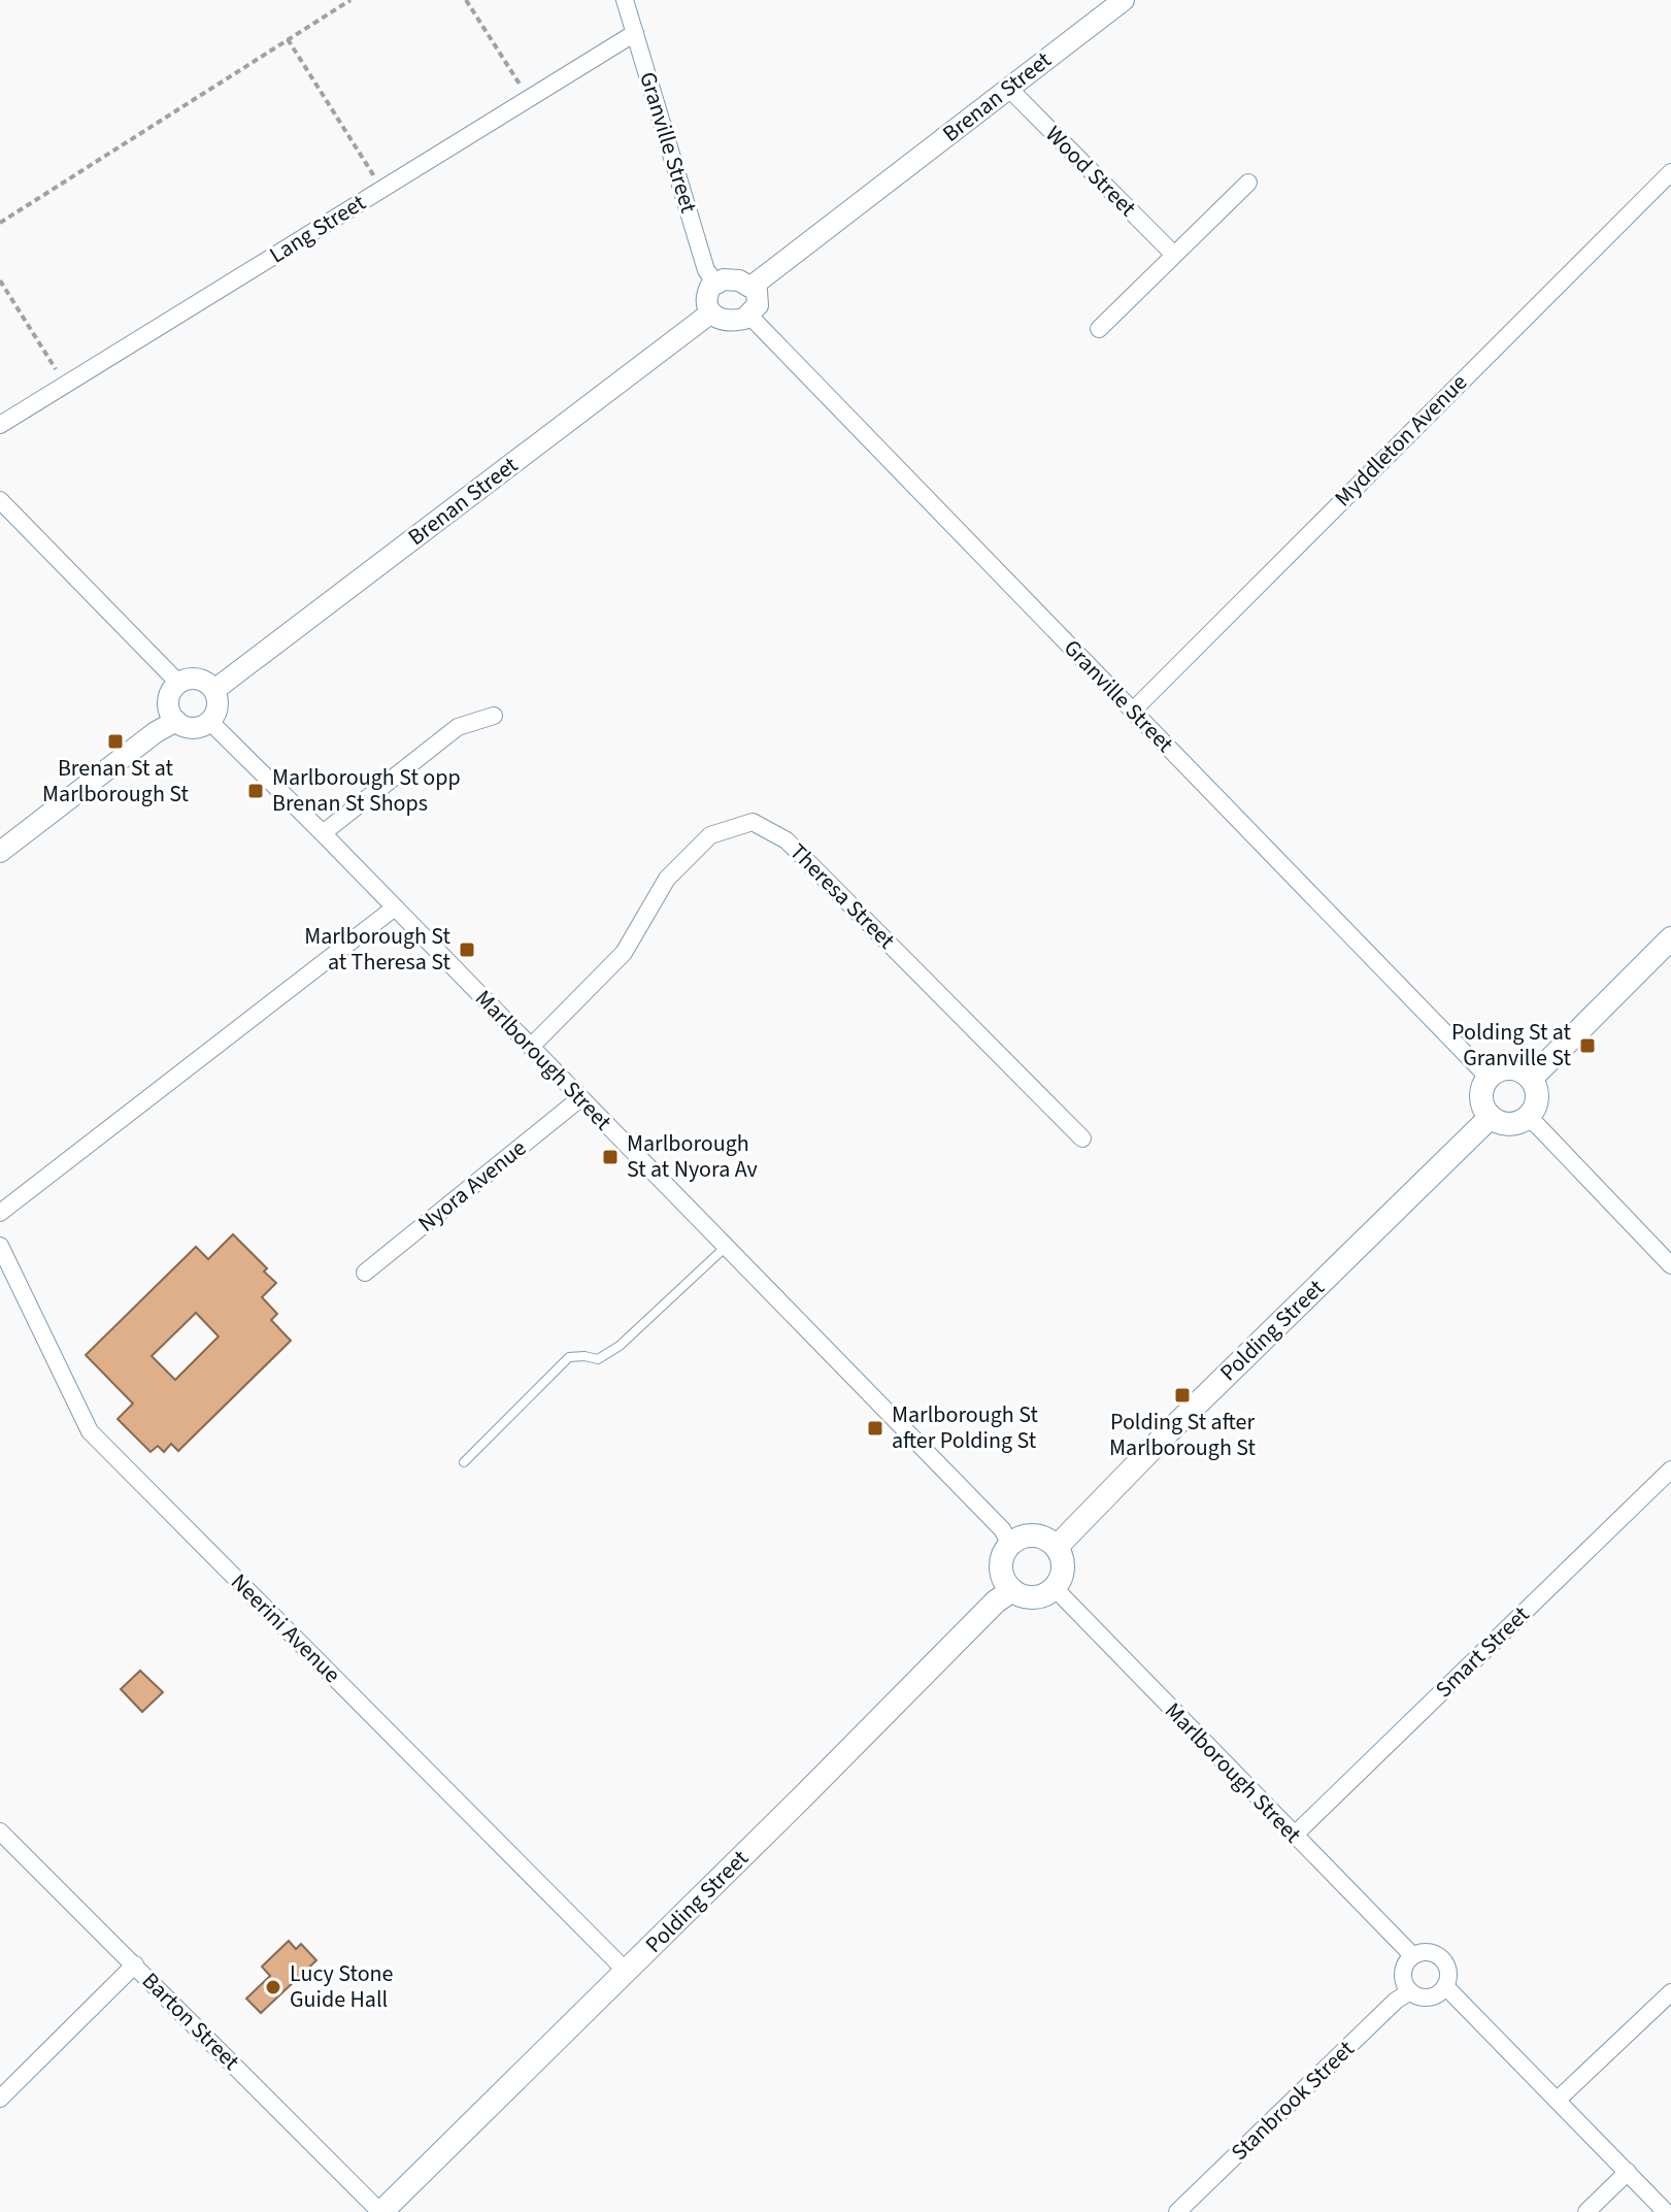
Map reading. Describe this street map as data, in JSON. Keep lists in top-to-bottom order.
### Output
{
  "streets": {
    "main road": ["Polding Street"],
    "street": [
      "Brenan Street",
      "Granville Street",
      "Wood Street",
      "Lang Street",
      "Myddleton Avenue",
      "Theresa Street",
      "Marlborough Street",
      "Nyora Avenue",
      "Neerini Avenue",
      "Smart Street",
      "Barton Street",
      "Stanbrook Street"
    ]
  },
  "crossings": [
    ["Brenan Street", "Granville Street"],
    ["Brenan Street", "Wood Street"],
    ["Brenan Street", "Marlborough Street"],
    ["Granville Street", "Lang Street"],
    ["Granville Street", "Myddleton Avenue"],
    ["Granville Street", "Polding Street"],
    ["Theresa Street", "Marlborough Street"],
    ["Marlborough Street", "Nyora Avenue"],
    ["Marlborough Street", "Polding Street"],
    ["Marlborough Street", "Smart Street"],
    ["Marlborough Street", "Stanbrook Street"],
    ["Polding Street", "Neerini Avenue"],
    ["Polding Street", "Barton Street"]
  ],
  "places": {
    "transit": [
      "Brenan St at Marlborough St",
      "Marlborough St opp Brenan St Shops",
      "Marlborough St at Theresa St",
      "Polding St at Granville St",
      "Marlborough St at Nyora Av",
      "Polding St after Marlborough St",
      "Marlborough St after Polding St"
    ],
    "other": ["Lucy Stone Guide Hall"]
  }
}
